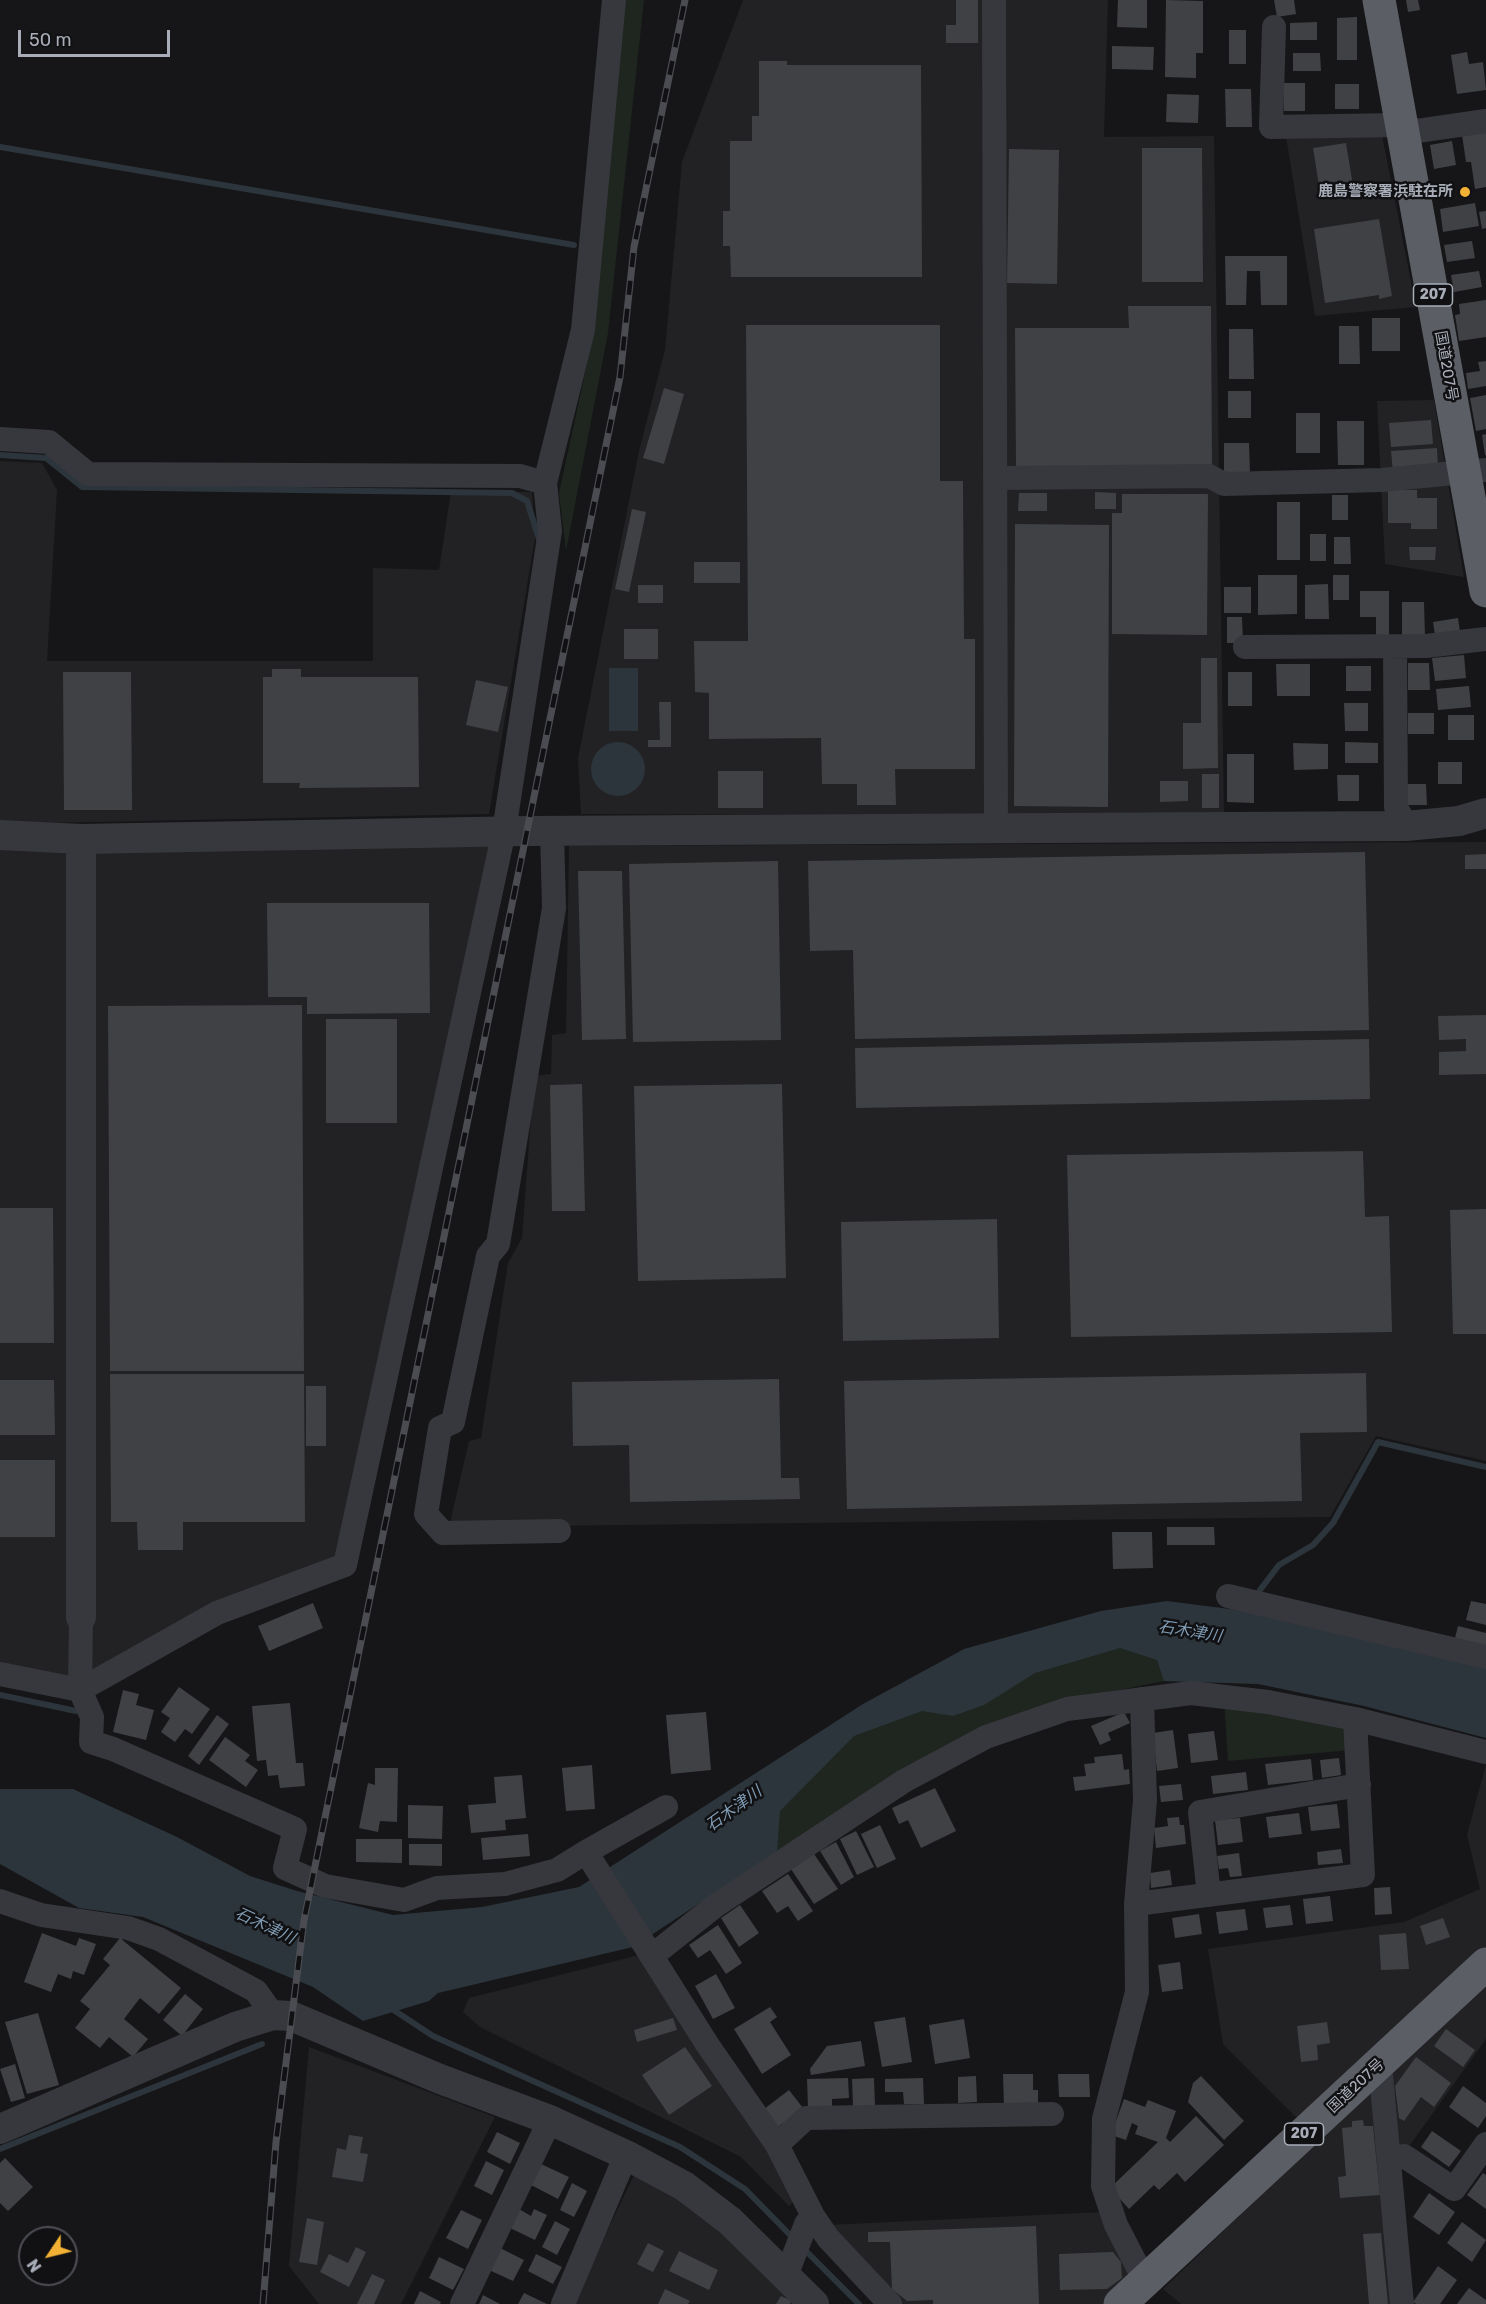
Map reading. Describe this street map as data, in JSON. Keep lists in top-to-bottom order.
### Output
{
  "streets": {
    "highway": ["207", "国道207号"]
  },
  "water": ["石木津川"],
  "places": ["鹿島警察署浜駐在所"],
  "scale_bar": "50 m",
  "north": "bottom left"
}
